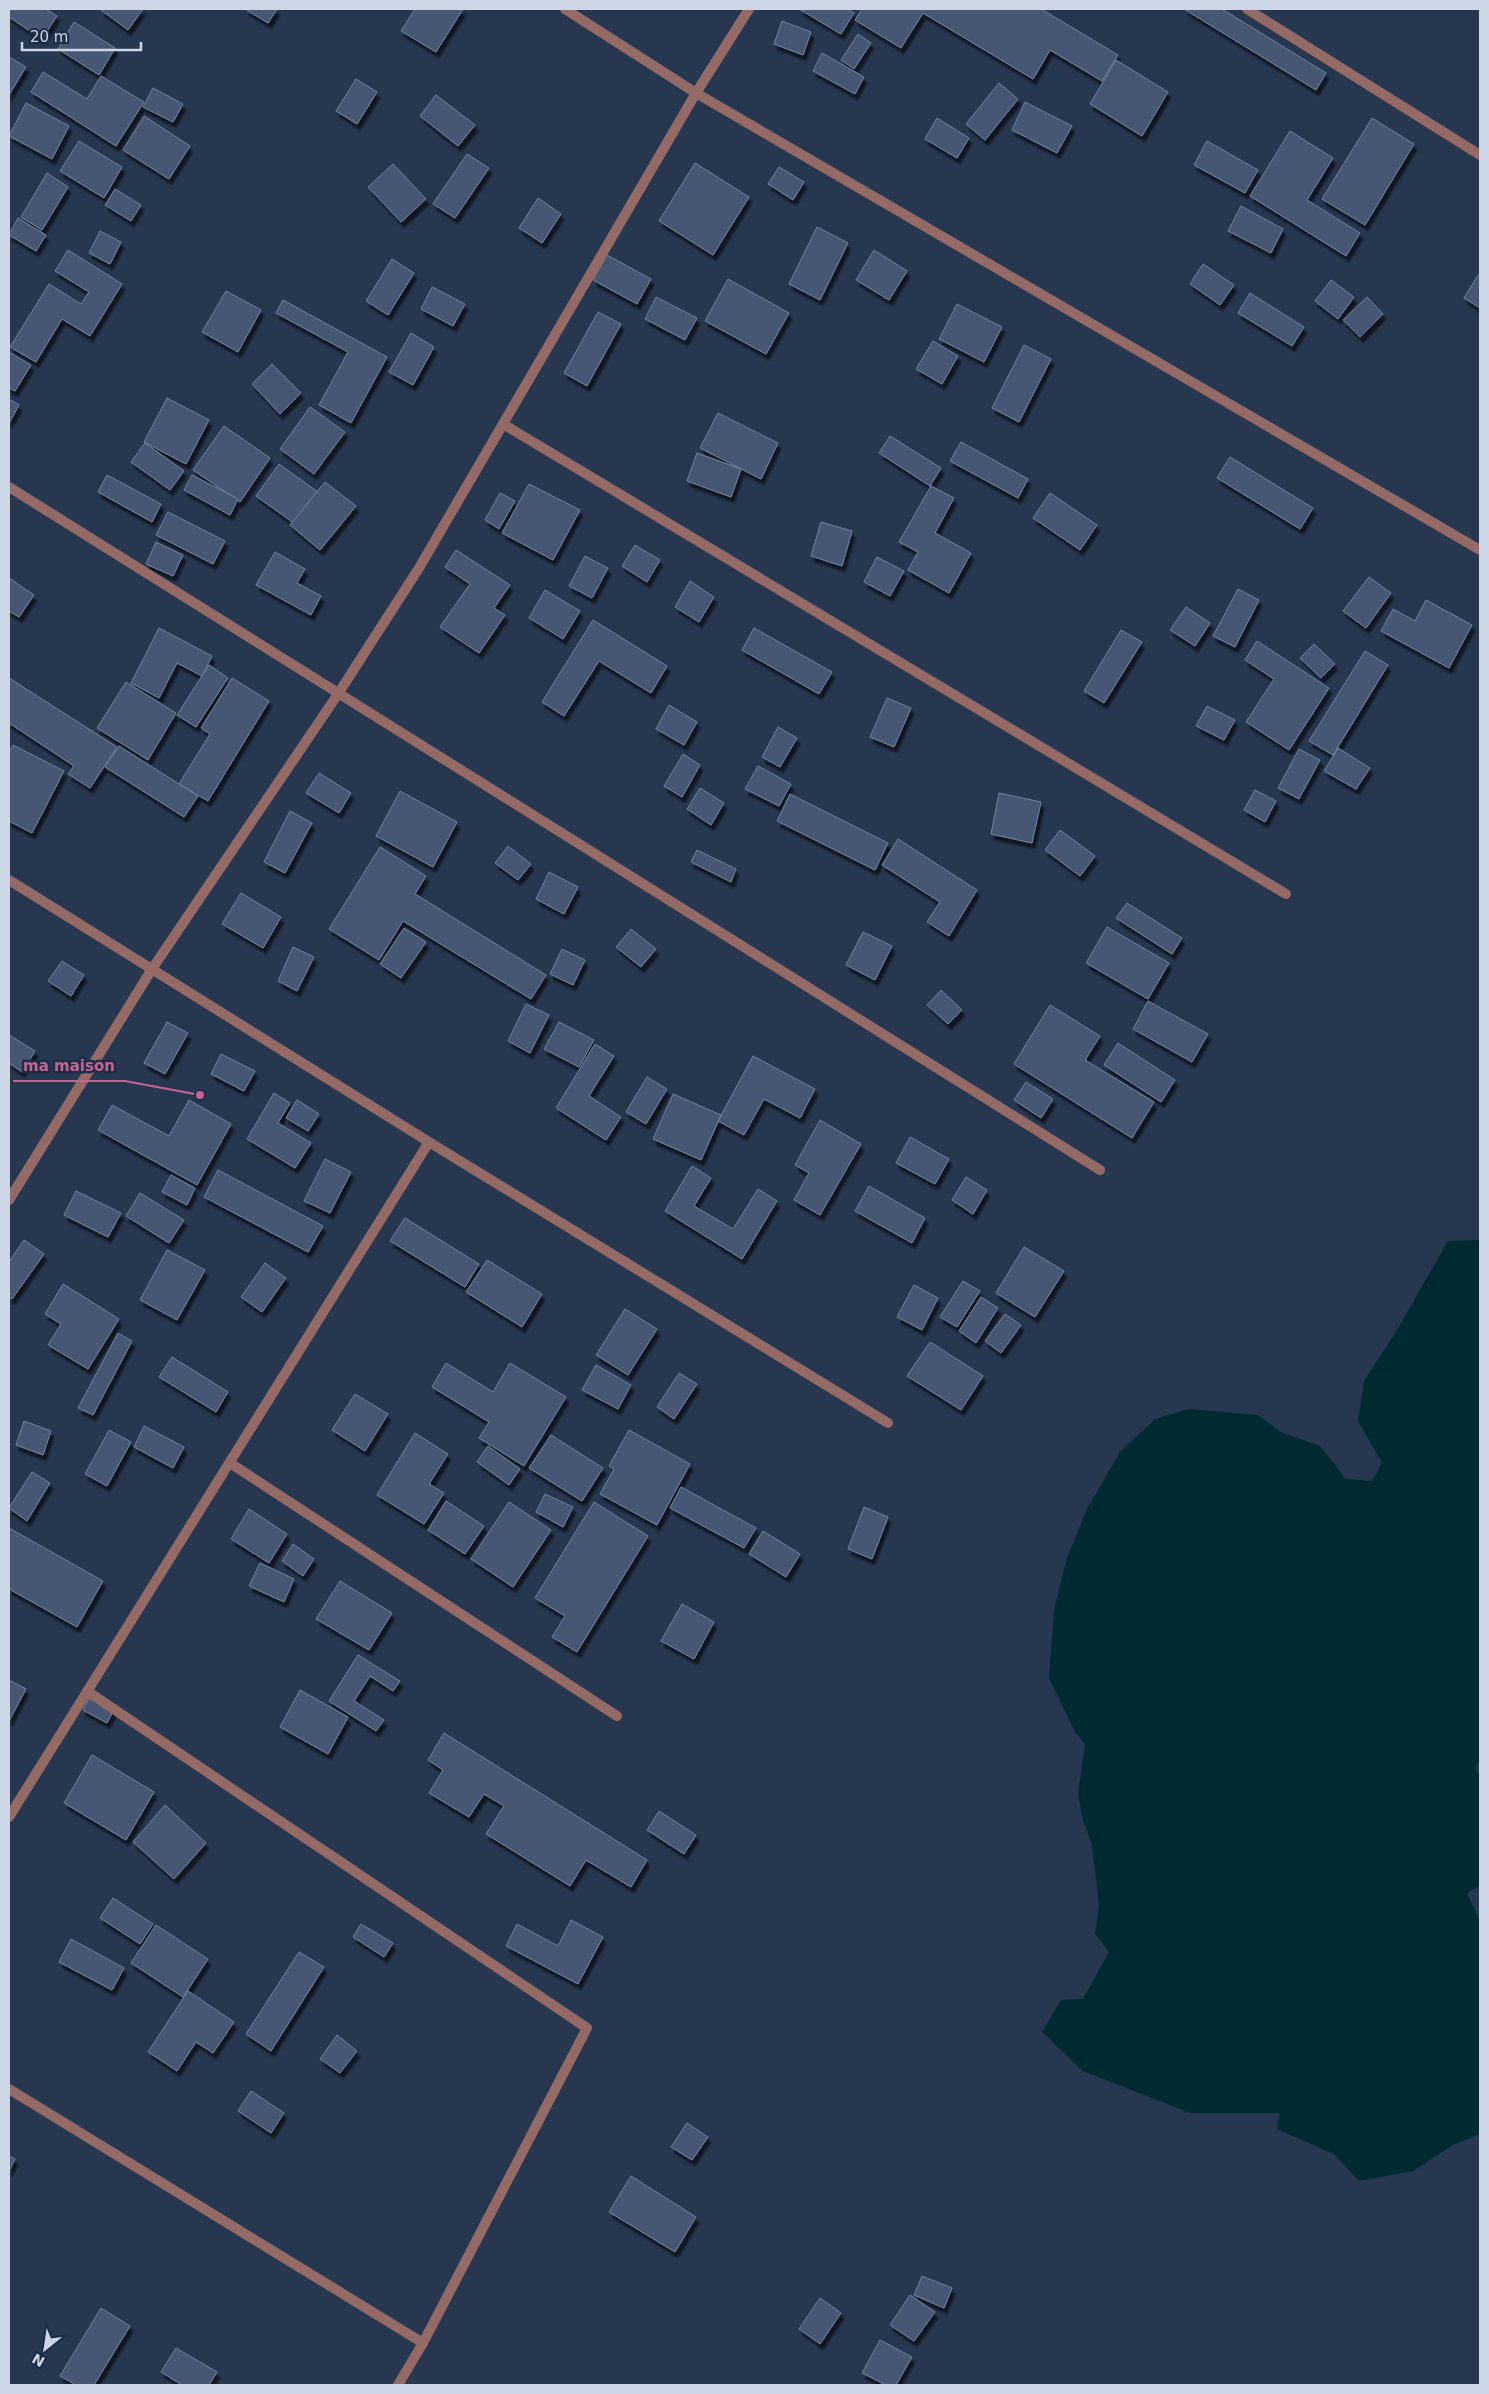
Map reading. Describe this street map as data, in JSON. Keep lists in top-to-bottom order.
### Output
{
  "places": ["ma maison"],
  "scale_bar": "20 m",
  "north": "bottom left"
}
